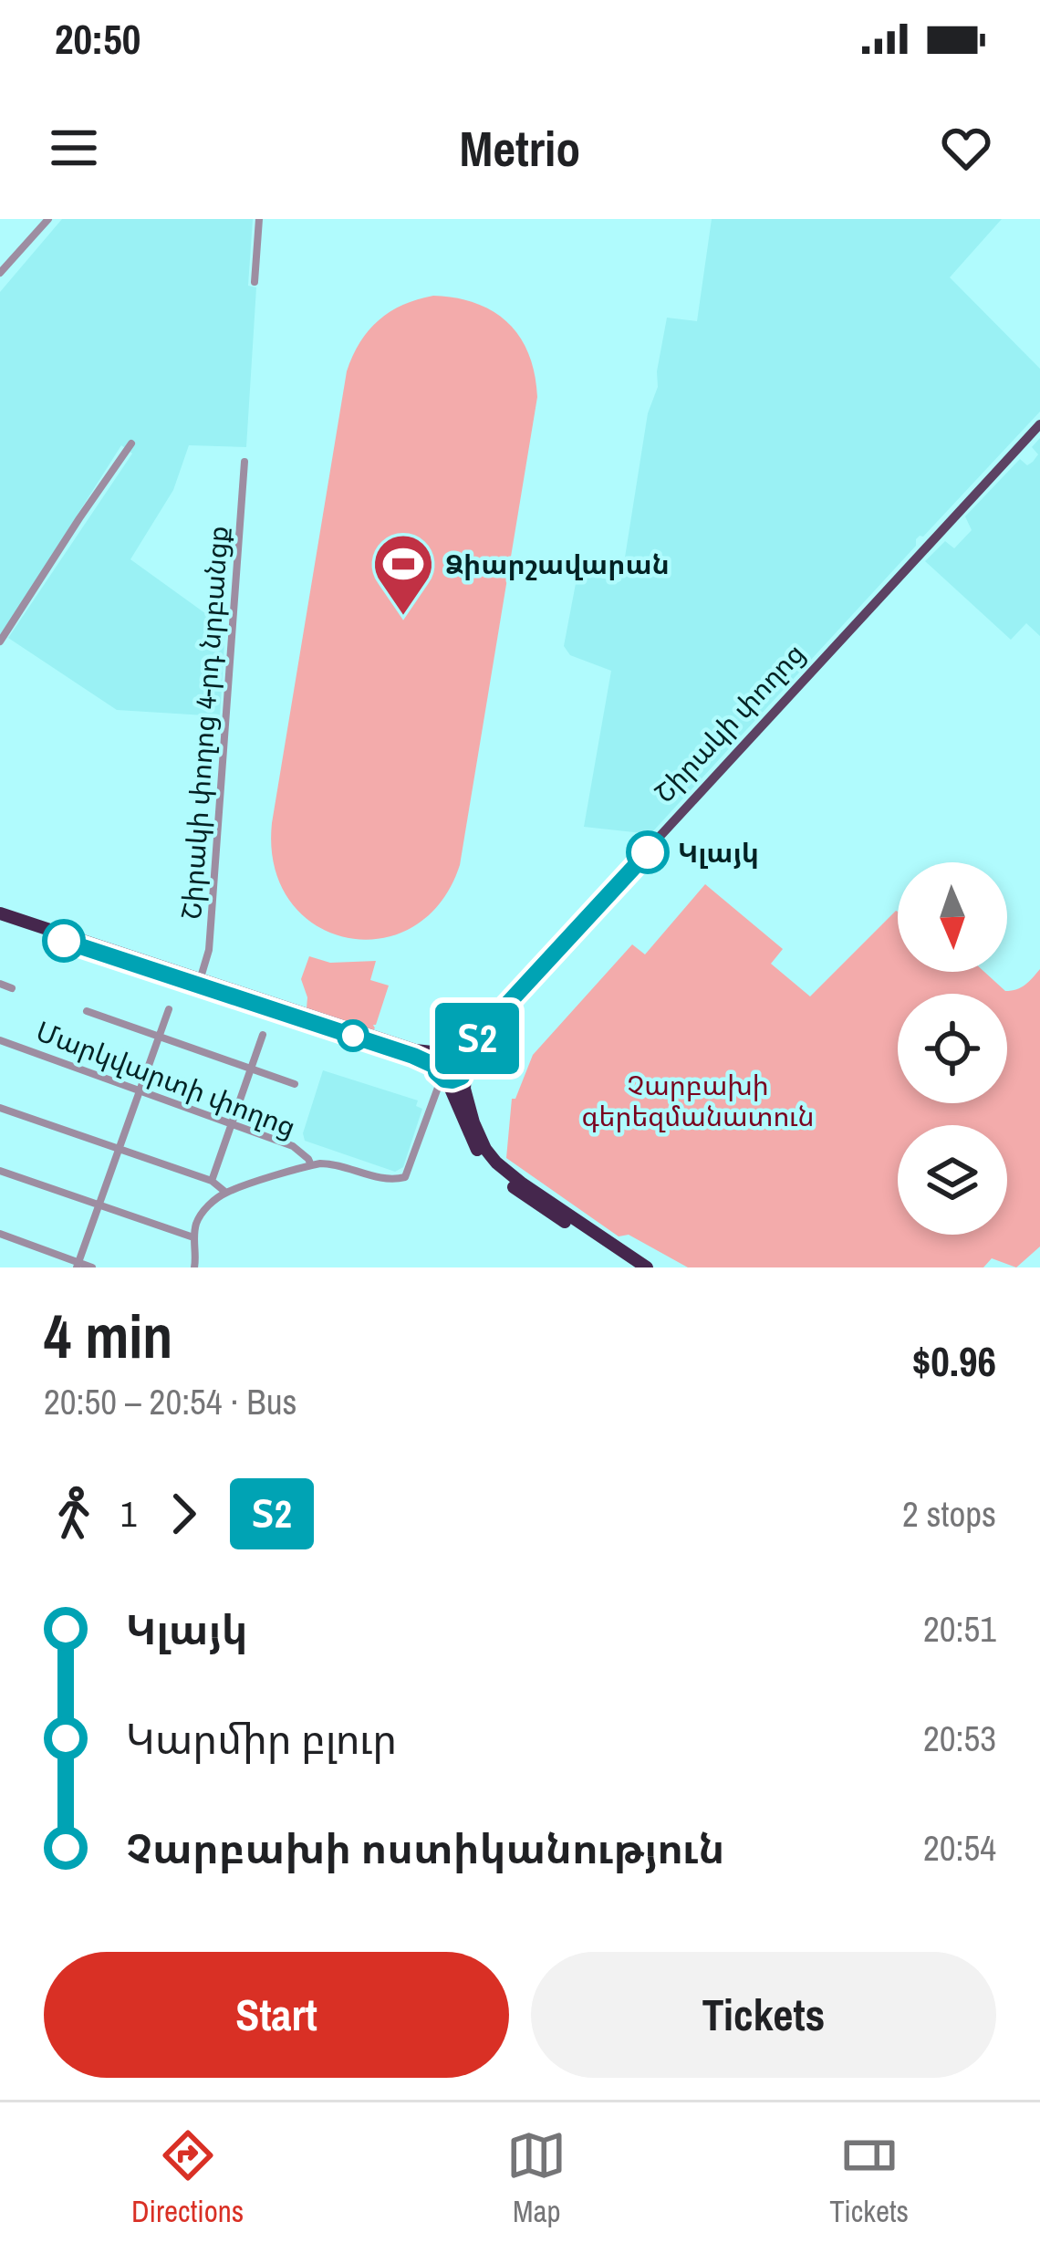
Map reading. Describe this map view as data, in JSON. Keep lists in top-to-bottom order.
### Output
{
  "streets": {
    "main road": ["Շիրակի փողոց"],
    "street": ["Շիրակի փողոց 4-րդ նրբանցք", "Մարկվարտի փողոց"]
  },
  "parks": ["Չարբախի գերեզմանատուն"],
  "places": {
    "sports": ["Ձիարշավարան"],
    "other": ["Կլայկ"]
  },
  "lines": ["bus line Տ2"],
  "north": "bottom",
  "page": {
    "status": "20:50",
    "header": "Metrio",
    "on_map": "Տ2",
    "heading": ["4 min", "20:50 – 20:54 · Bus", "$0.96"],
    "legs": ["1", "Տ2", "2 stops"],
    "list": [
      {
        "name": "Կլայկ",
        "value": "20:51"
      },
      {
        "name": "Կարմիր բլուր",
        "value": "20:53"
      },
      {
        "name": "Չարբախի ոստիկանություն",
        "value": "20:54"
      }
    ],
    "buttons": ["Start", "Tickets"],
    "tabs": ["Directions", "Map", "Tickets"]
  }
}
